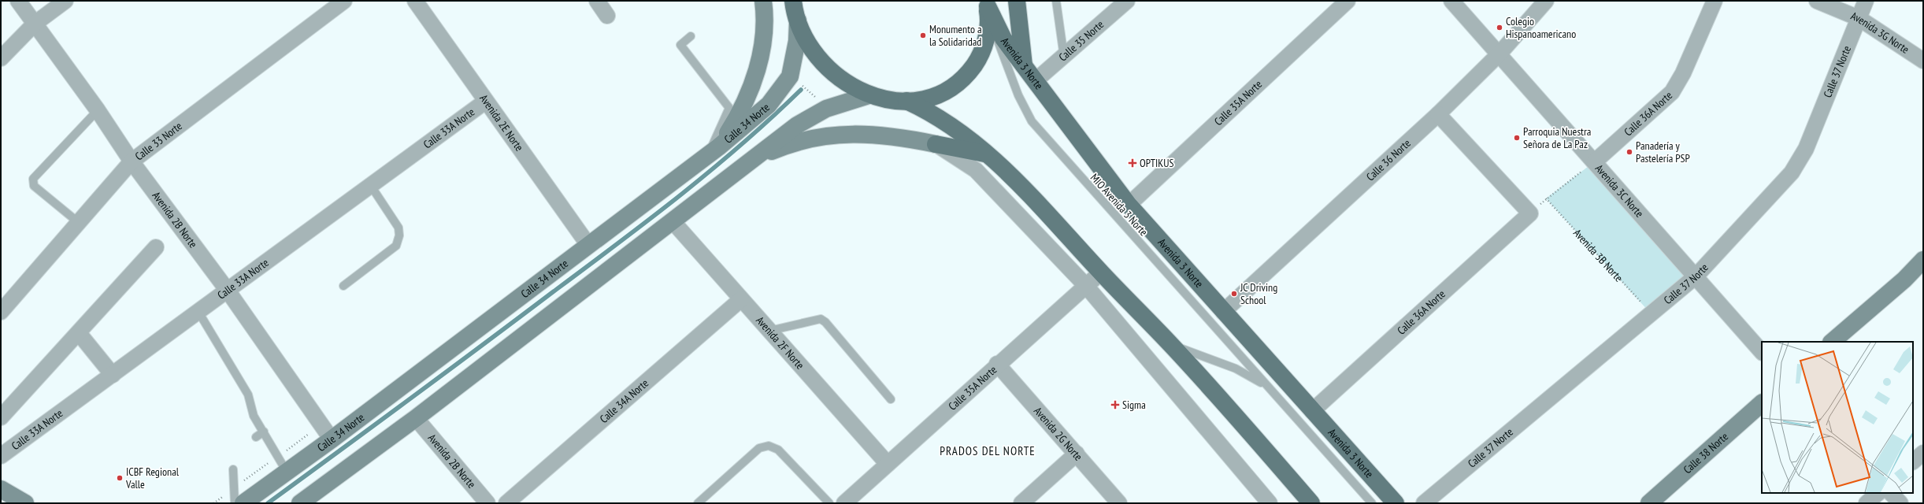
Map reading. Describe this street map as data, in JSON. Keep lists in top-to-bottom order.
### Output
{
  "streets": {
    "main road": ["Avenida 3 Norte", "Calle 34 Norte", "Calle 38 Norte"],
    "street": [
      "Avenida 3G Norte",
      "Calle 35 Norte",
      "Calle 37 Norte",
      "Calle 35A Norte",
      "Calle 36A Norte",
      "Avenida 2E Norte",
      "Calle 33A Norte",
      "Calle 33 Norte",
      "Calle 36 Norte",
      "Avenida 3C Norte",
      "Avenida 2B Norte",
      "Avenida 2F Norte",
      "Calle 34A Norte",
      "Avenida 2G Norte"
    ],
    "lane": ["MIO Avenida 3 Norte"],
    "path": ["Avenida 3B Norte"]
  },
  "crossings": [
    ["Avenida 3G Norte", "Calle 37 Norte"],
    ["Calle 35 Norte", "Avenida 3 Norte"],
    ["Avenida 3 Norte", "Calle 35A Norte"],
    ["Avenida 3 Norte", "Calle 36A Norte"],
    ["Avenida 3 Norte", "Calle 36 Norte"],
    ["Avenida 3 Norte", "MIO Avenida 3 Norte"],
    ["Calle 37 Norte", "Avenida 3C Norte"],
    ["Calle 37 Norte", "Avenida 3B Norte"],
    ["Calle 35A Norte", "Avenida 2F Norte"],
    ["Calle 35A Norte", "Avenida 2G Norte"],
    ["Calle 36A Norte", "Calle 36 Norte"],
    ["Calle 36A Norte", "Avenida 3C Norte"],
    ["Calle 36A Norte", "Avenida 3B Norte"],
    ["Avenida 2E Norte", "Calle 34 Norte"],
    ["Avenida 2E Norte", "Calle 33A Norte"],
    ["Calle 34 Norte", "Avenida 2B Norte"],
    ["Calle 33A Norte", "Avenida 2B Norte"],
    ["Calle 33 Norte", "Avenida 2B Norte"],
    ["Calle 36 Norte", "Avenida 3C Norte"],
    ["Avenida 3C Norte", "Avenida 3B Norte"],
    ["Avenida 2F Norte", "Calle 34A Norte"]
  ],
  "districts": ["PRADOS DEL NORTE"],
  "places": {
    "other": [
      "Colegio Hispanoamericano",
      "Monumento a la Solidaridad",
      "Parroquia Nuestra Señora de La Paz",
      "Panadería y Pastelería PSP",
      "JC Driving School",
      "ICBF Regional Valle"
    ],
    "health": ["OPTIKUS", "Sigma"]
  }
}
